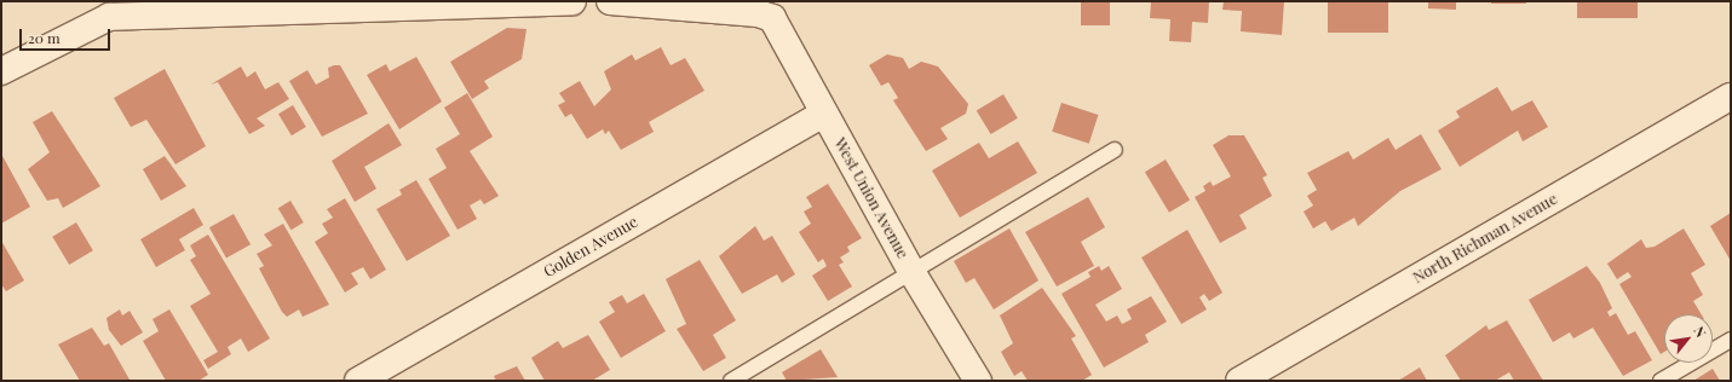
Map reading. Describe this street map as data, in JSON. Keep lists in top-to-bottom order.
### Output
{
  "streets": {
    "street": ["West Union Avenue", "North Richman Avenue", "Golden Avenue"]
  },
  "crossings": [
    ["West Union Avenue", "Golden Avenue"]
  ],
  "scale_bar": "20 m",
  "north": "top right"
}
